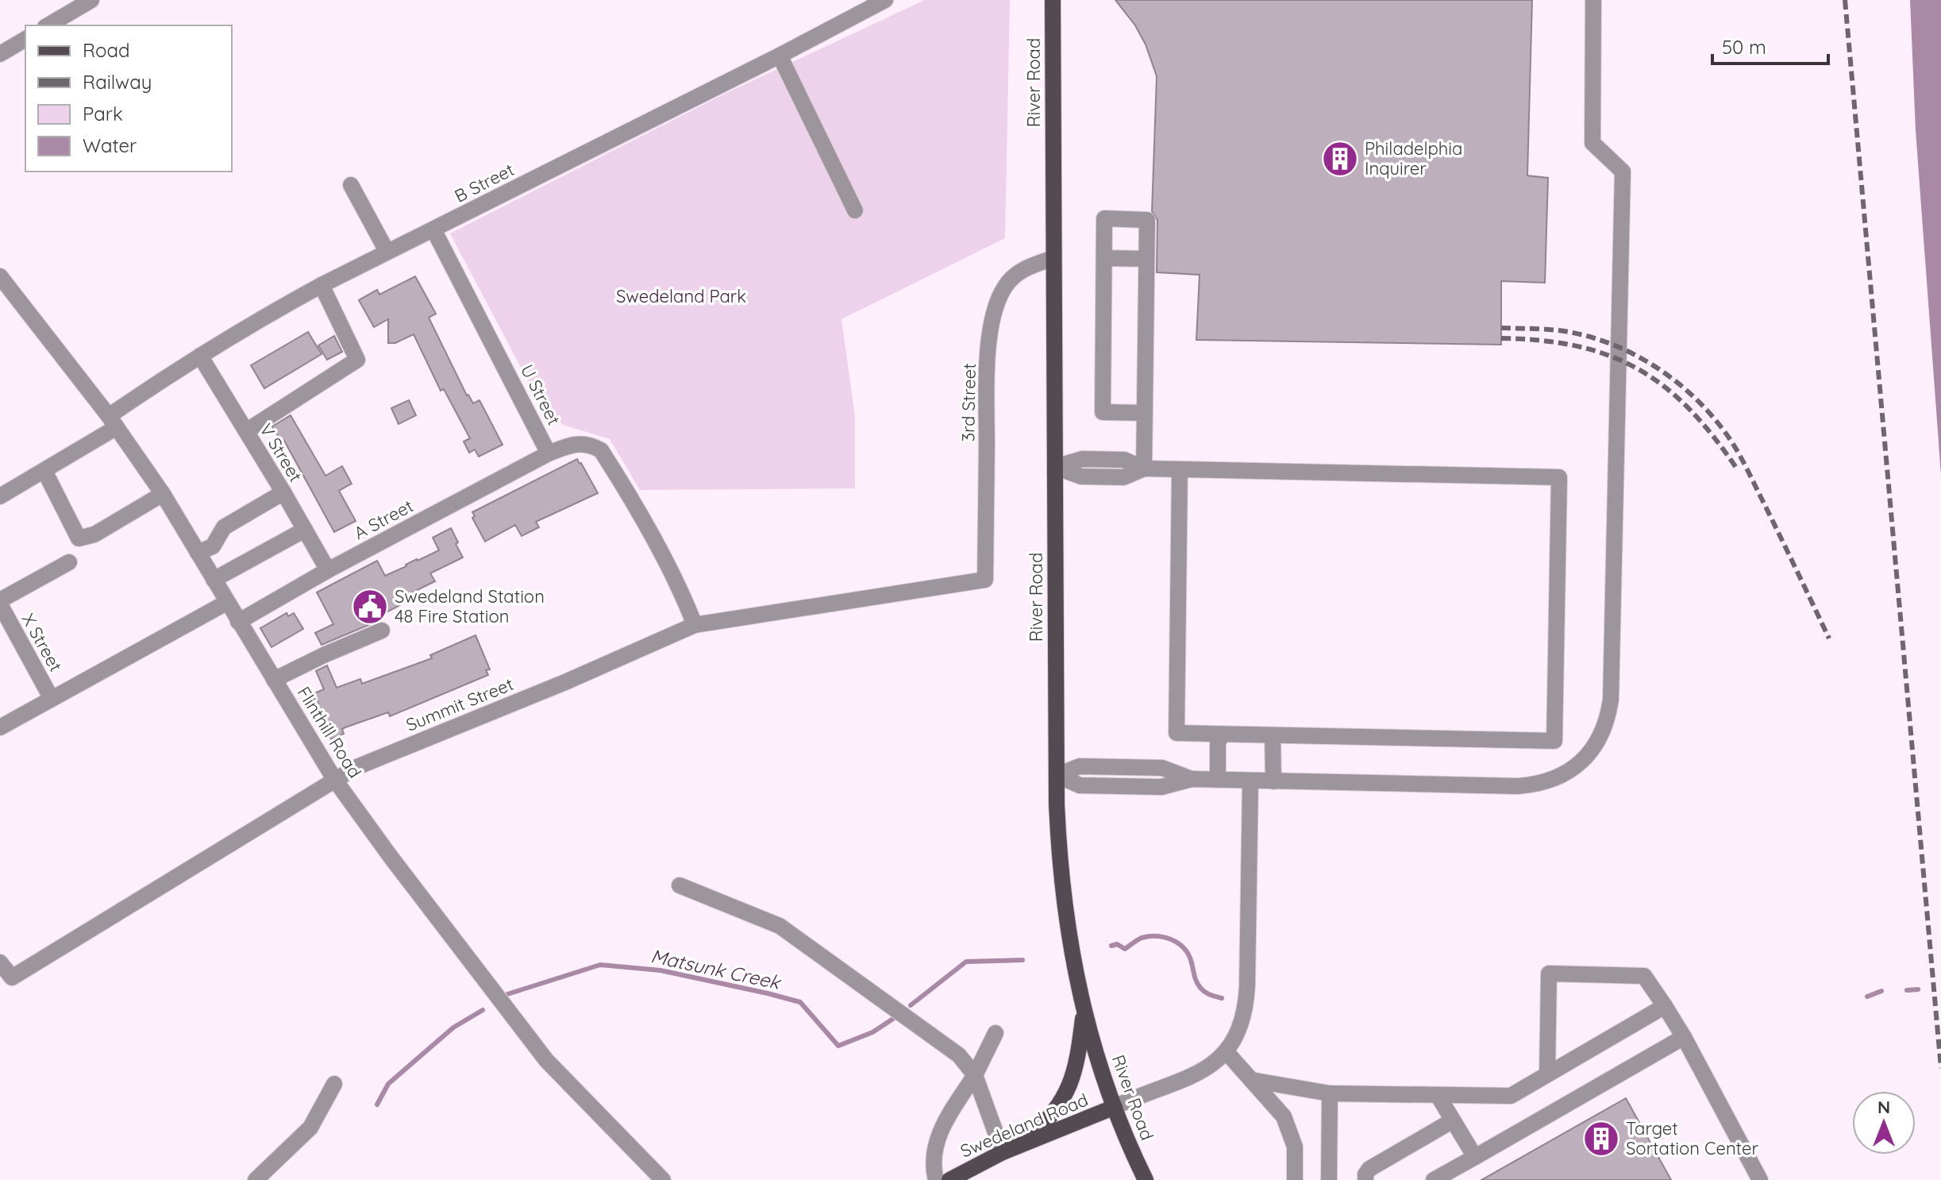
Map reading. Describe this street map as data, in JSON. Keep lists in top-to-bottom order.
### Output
{
  "streets": {
    "main road": ["River Road", "Swedeland Road"],
    "street": [
      "B Street",
      "U Street",
      "3rd Street",
      "V Street",
      "A Street",
      "X Street",
      "Summit Street",
      "Flinthill Road"
    ]
  },
  "crossings": [
    ["River Road", "3rd Street"],
    ["River Road", "Swedeland Road"],
    ["B Street", "U Street"],
    ["B Street", "V Street"],
    ["B Street", "Flinthill Road"],
    ["U Street", "A Street"],
    ["U Street", "Summit Street"],
    ["3rd Street", "Summit Street"],
    ["V Street", "A Street"],
    ["A Street", "Flinthill Road"],
    ["Summit Street", "Flinthill Road"]
  ],
  "water": ["Matsunk Creek"],
  "parks": ["Swedeland Park"],
  "places": {
    "building": ["Philadelphia Inquirer", "Target Sortation Center"],
    "public building": ["Swedeland Station 48 Fire Station"]
  },
  "legend": [
    "Road",
    "Railway",
    "Park",
    "Water"
  ],
  "scale_bar": "50 m",
  "north": "top"
}
